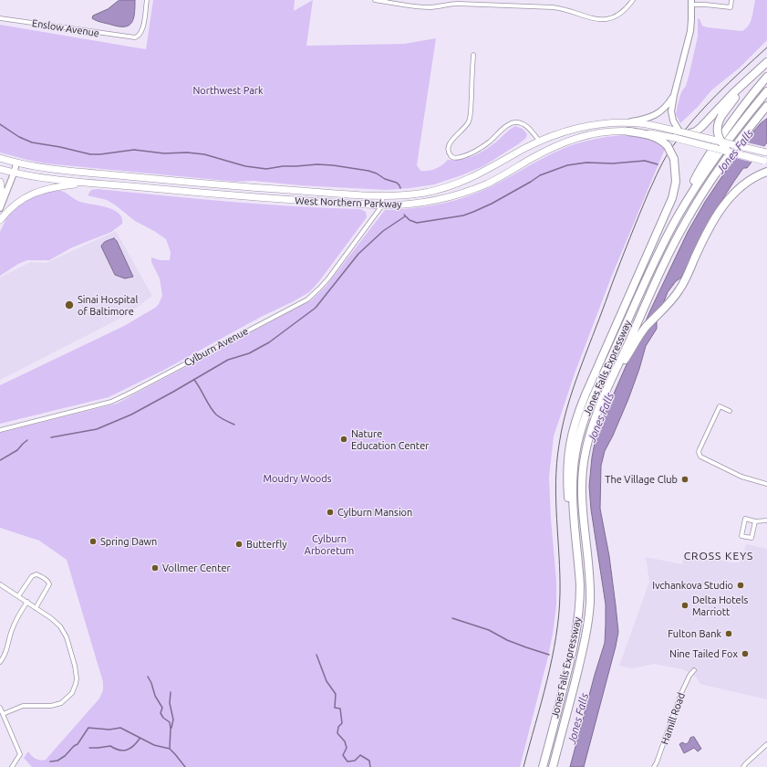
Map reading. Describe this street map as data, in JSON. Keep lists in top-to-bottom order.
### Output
{
  "streets": {
    "highway": ["Jones Falls Expressway"],
    "main road": ["West Northern Parkway"],
    "street": ["Enslow Avenue", "Cylburn Avenue", "Hamill Road"]
  },
  "crossings": [
    ["West Northern Parkway", "Cylburn Avenue"]
  ],
  "districts": ["CROSS KEYS"],
  "water": ["Jones Falls"],
  "parks": ["Northwest Park", "Moudry Woods", "Cylburn Arboretum"],
  "places": [
    "Sinai Hospital of Baltimore",
    "Nature Education Center",
    "The Village Club",
    "Cylburn Mansion",
    "Spring Dawn",
    "Butterfly",
    "Vollmer Center",
    "Ivchankova Studio",
    "Delta Hotels Marriott",
    "Fulton Bank",
    "Nine Tailed Fox"
  ]
}
